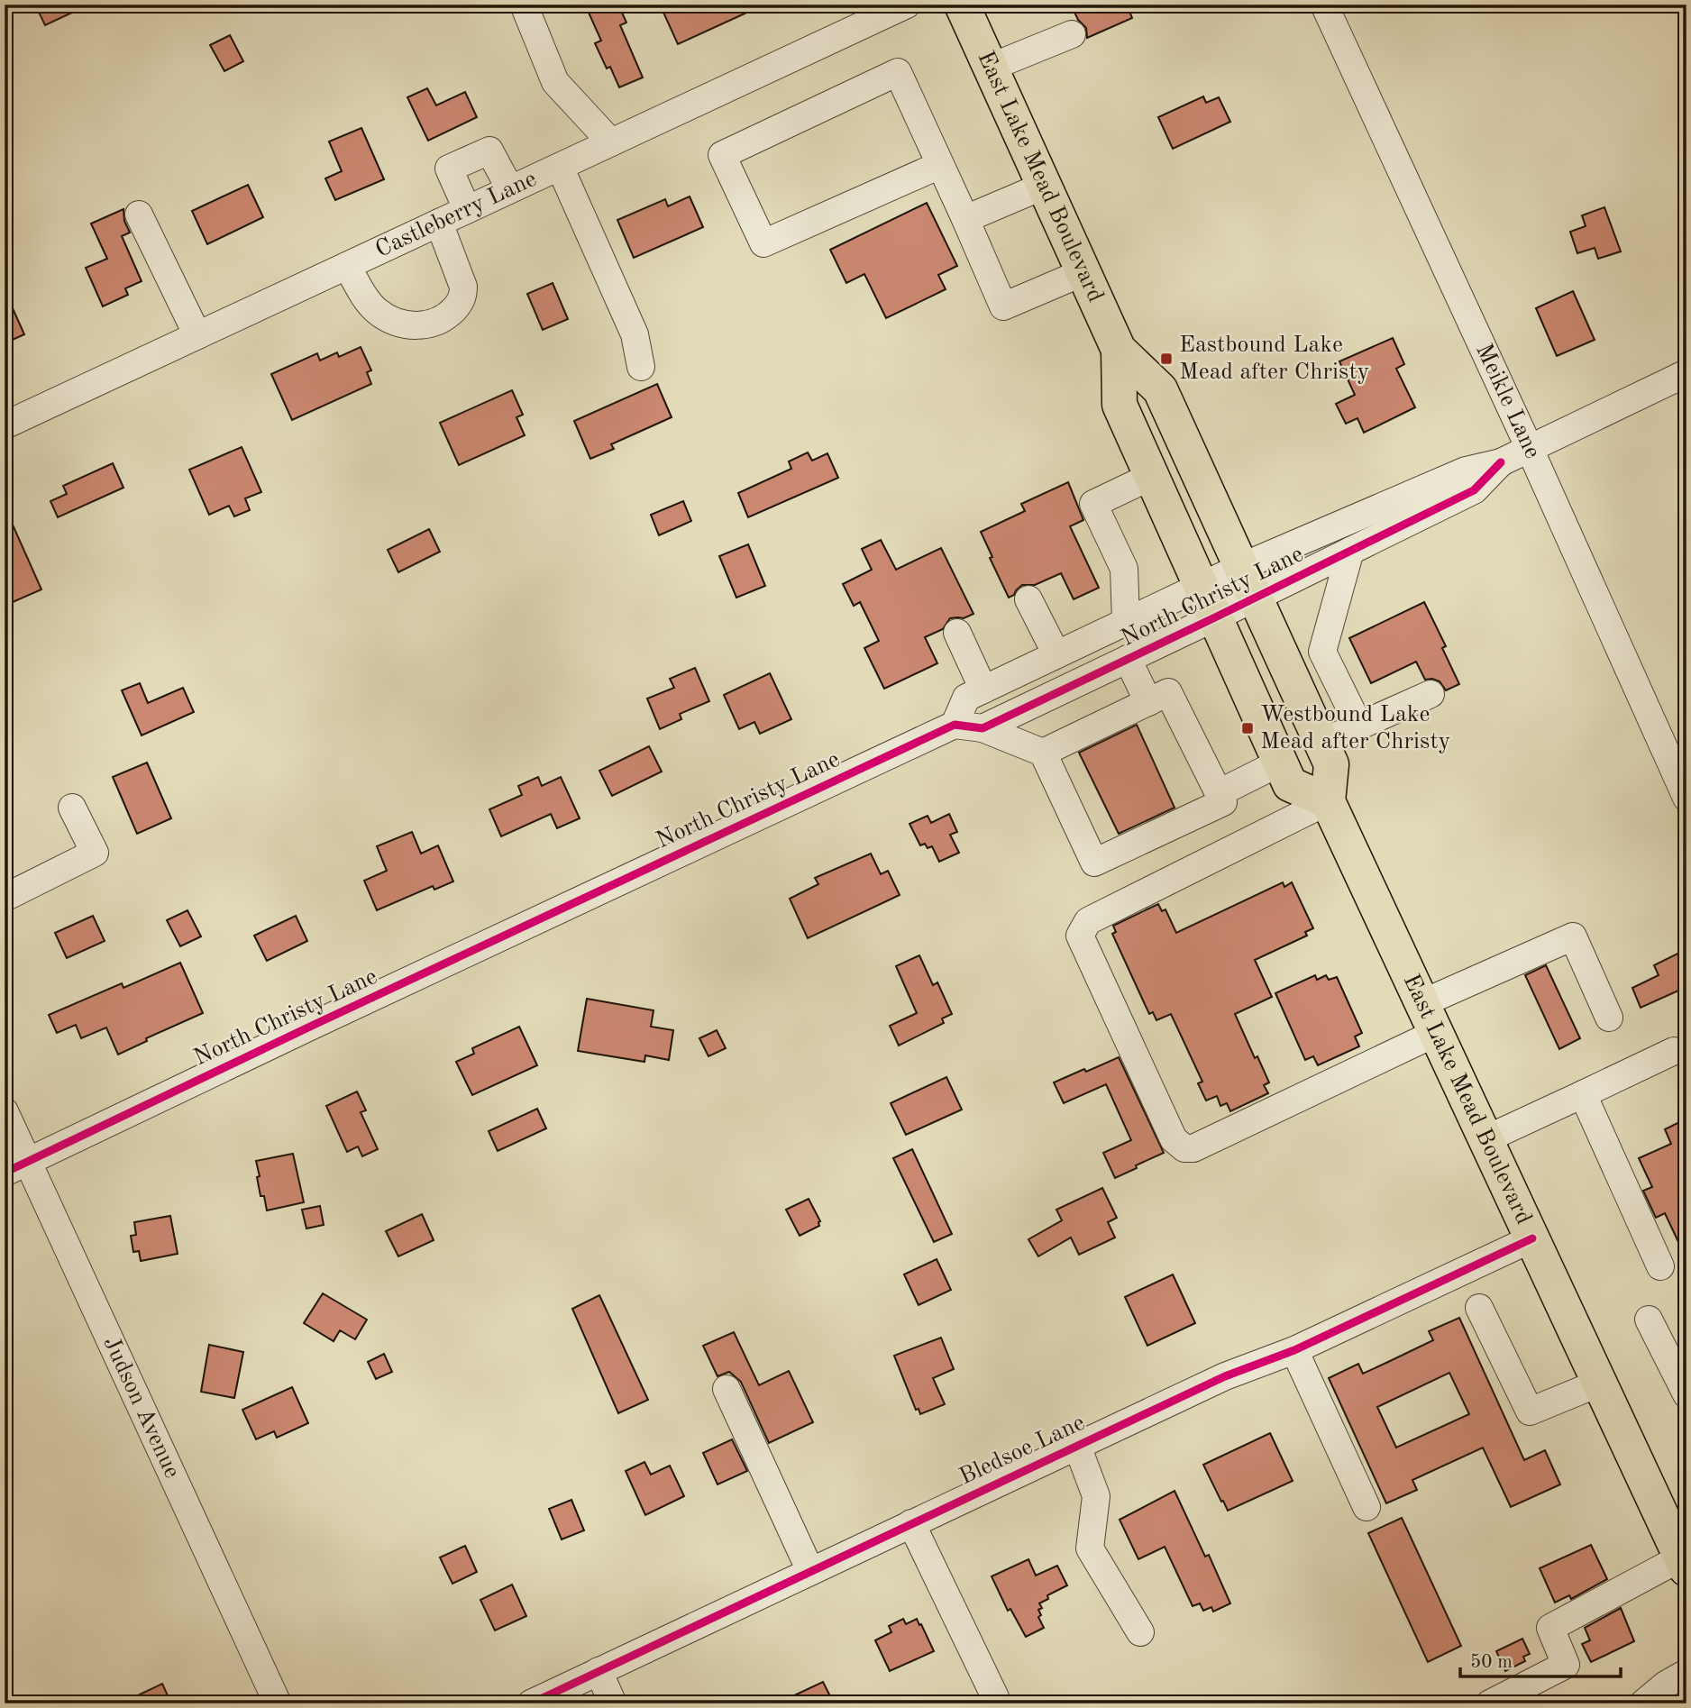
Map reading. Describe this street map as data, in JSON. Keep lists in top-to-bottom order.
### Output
{
  "streets": {
    "main road": ["East Lake Mead Boulevard"],
    "street": [
      "Castleberry Lane",
      "Meikle Lane",
      "North Christy Lane",
      "Judson Avenue",
      "Bledsoe Lane"
    ]
  },
  "crossings": [
    ["East Lake Mead Boulevard", "North Christy Lane"],
    ["East Lake Mead Boulevard", "Bledsoe Lane"],
    ["Meikle Lane", "North Christy Lane"],
    ["North Christy Lane", "Judson Avenue"]
  ],
  "places": {
    "transit": ["Eastbound Lake Mead after Christy", "Westbound Lake Mead after Christy"]
  },
  "scale_bar": "50 m"
}
